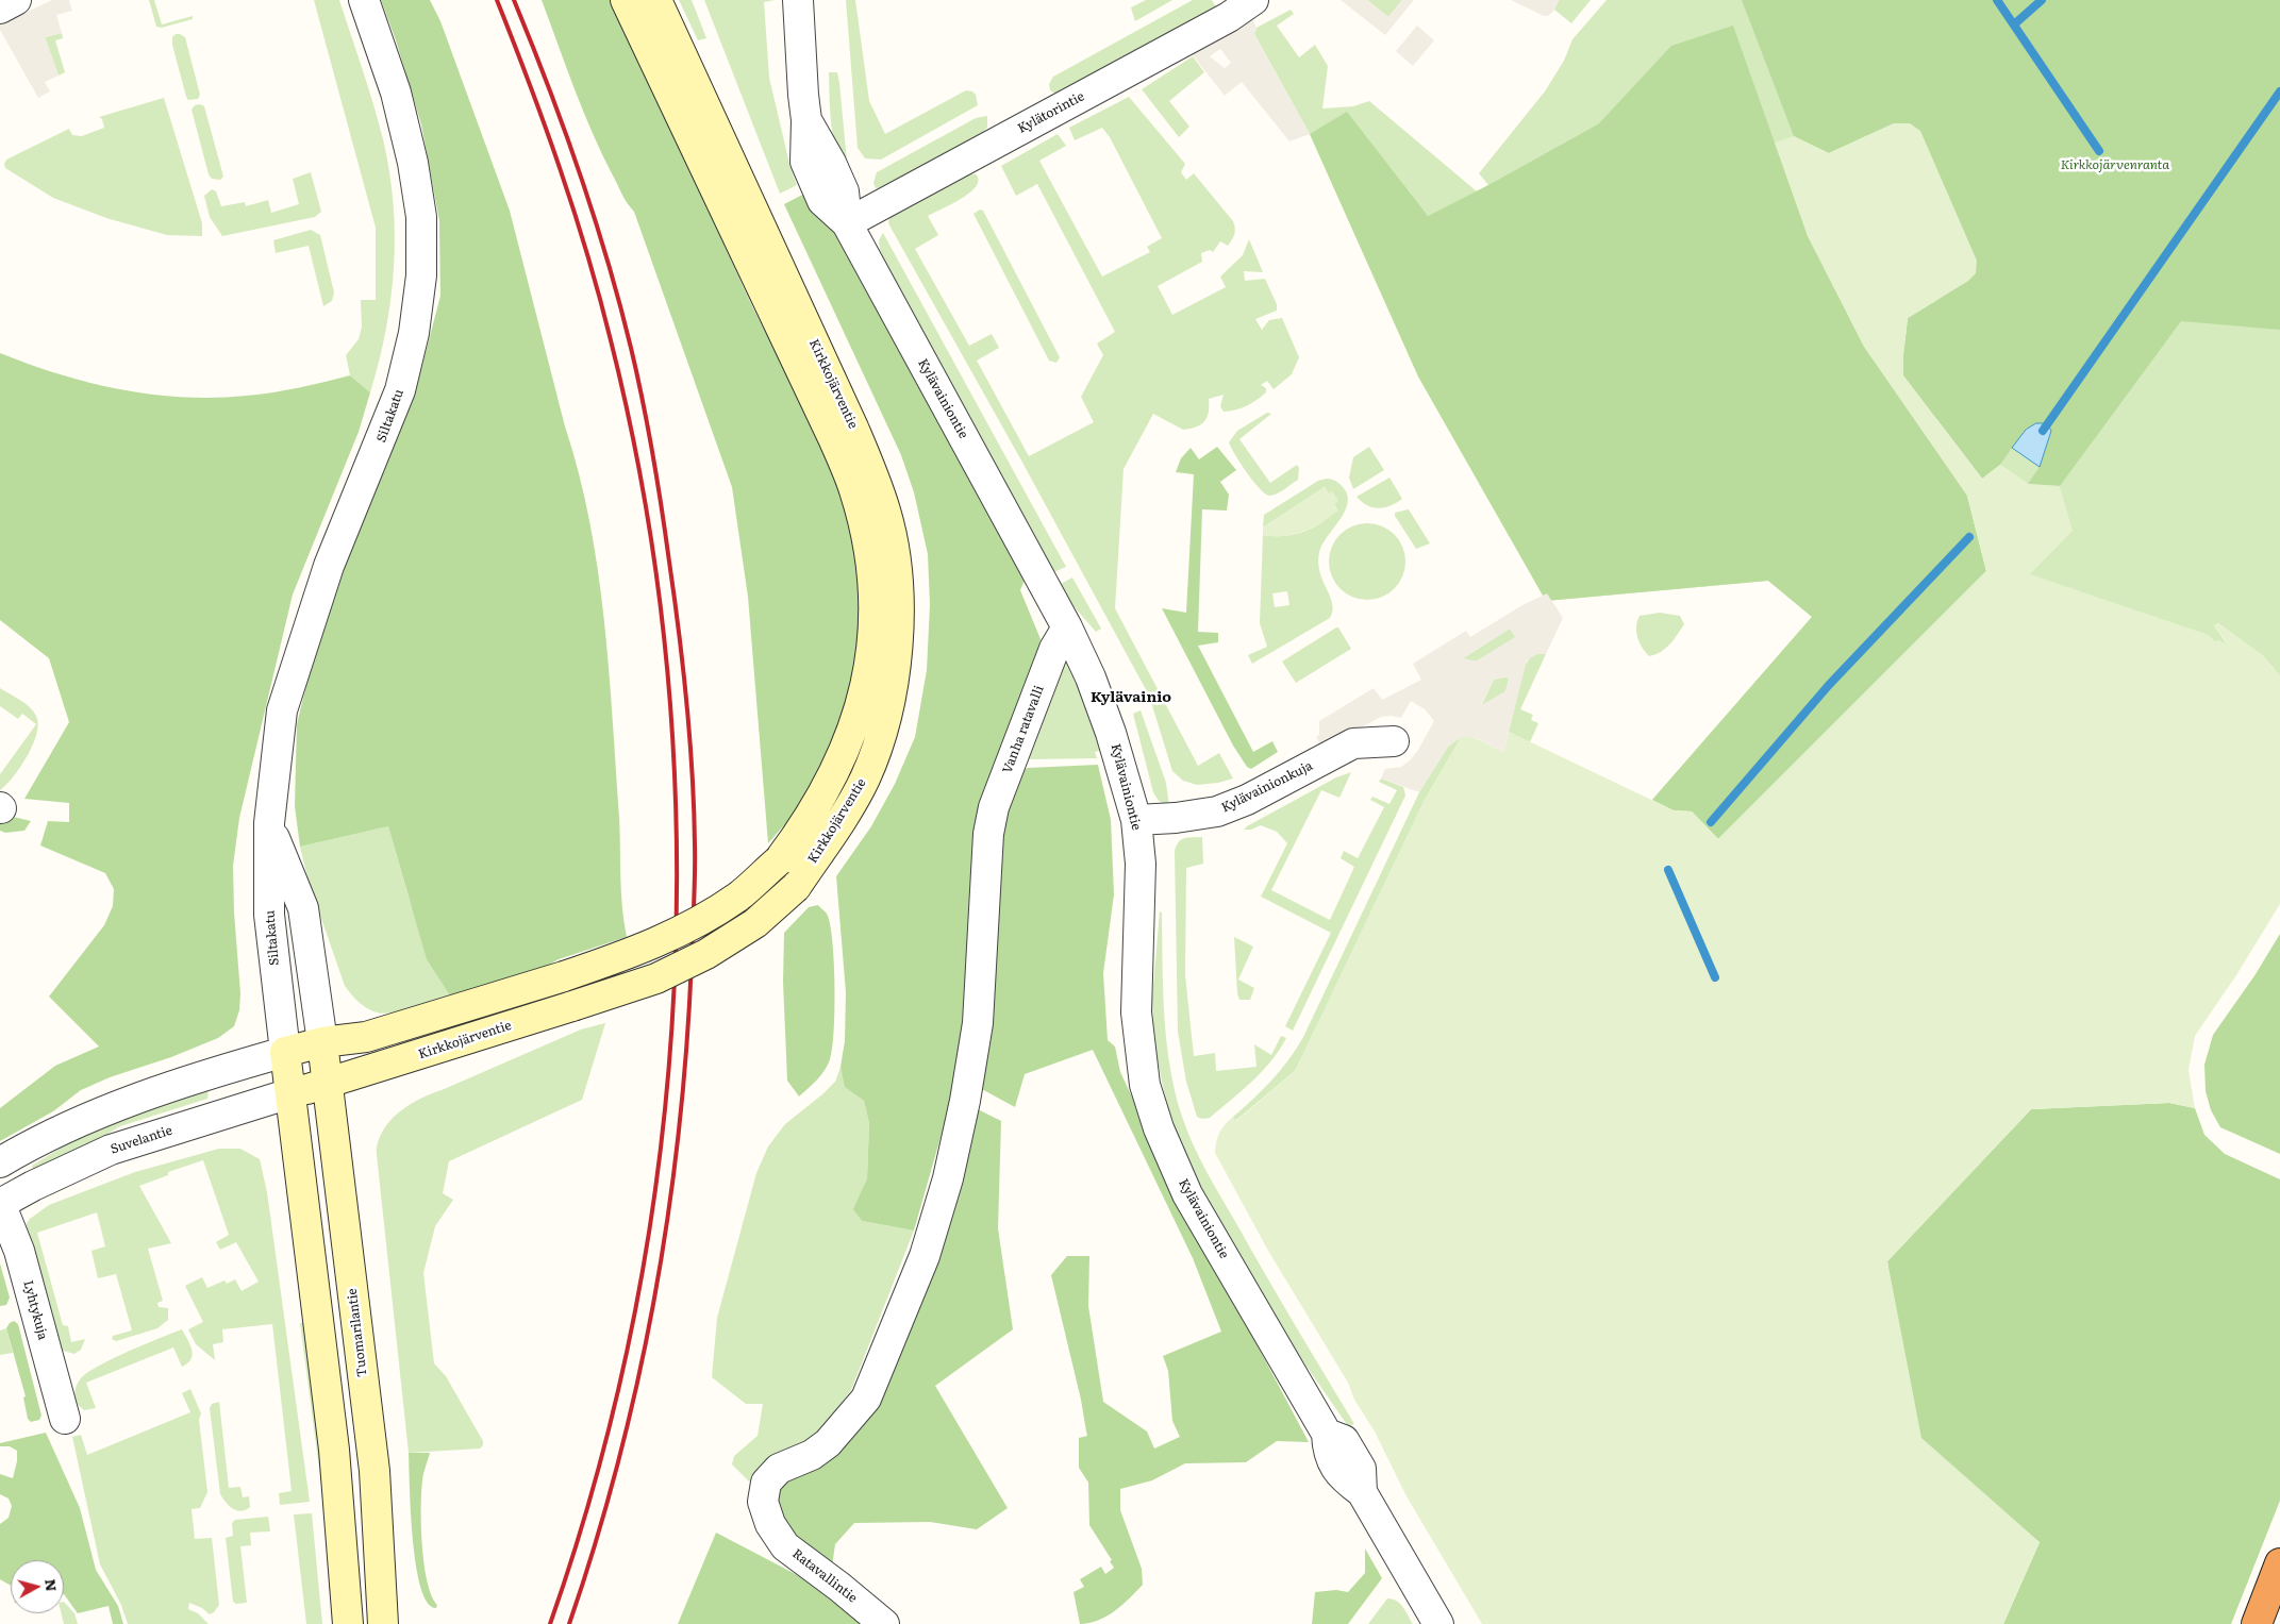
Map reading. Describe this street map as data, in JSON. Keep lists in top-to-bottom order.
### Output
{
  "streets": {
    "main road": ["Kirkkojärventie", "Tuomarilantie"],
    "street": [
      "Kylätorintie",
      "Kylävainiontie",
      "Siltakatu",
      "Vanha ratavalli",
      "Kylävainionkuja",
      "Suvelantie",
      "Lyhtykuja",
      "Ratavallintie"
    ]
  },
  "crossings": [
    ["Kylätorintie", "Kylävainiontie"],
    ["Kirkkojärventie", "Siltakatu"],
    ["Kirkkojärventie", "Suvelantie"],
    ["Kirkkojärventie", "Tuomarilantie"],
    ["Kylävainiontie", "Vanha ratavalli"],
    ["Kylävainiontie", "Kylävainionkuja"],
    ["Siltakatu", "Tuomarilantie"],
    ["Vanha ratavalli", "Ratavallintie"],
    ["Suvelantie", "Lyhtykuja"]
  ],
  "districts": ["Kylävainio"],
  "parks": ["Kirkkojärvenranta"],
  "north": "right"
}
